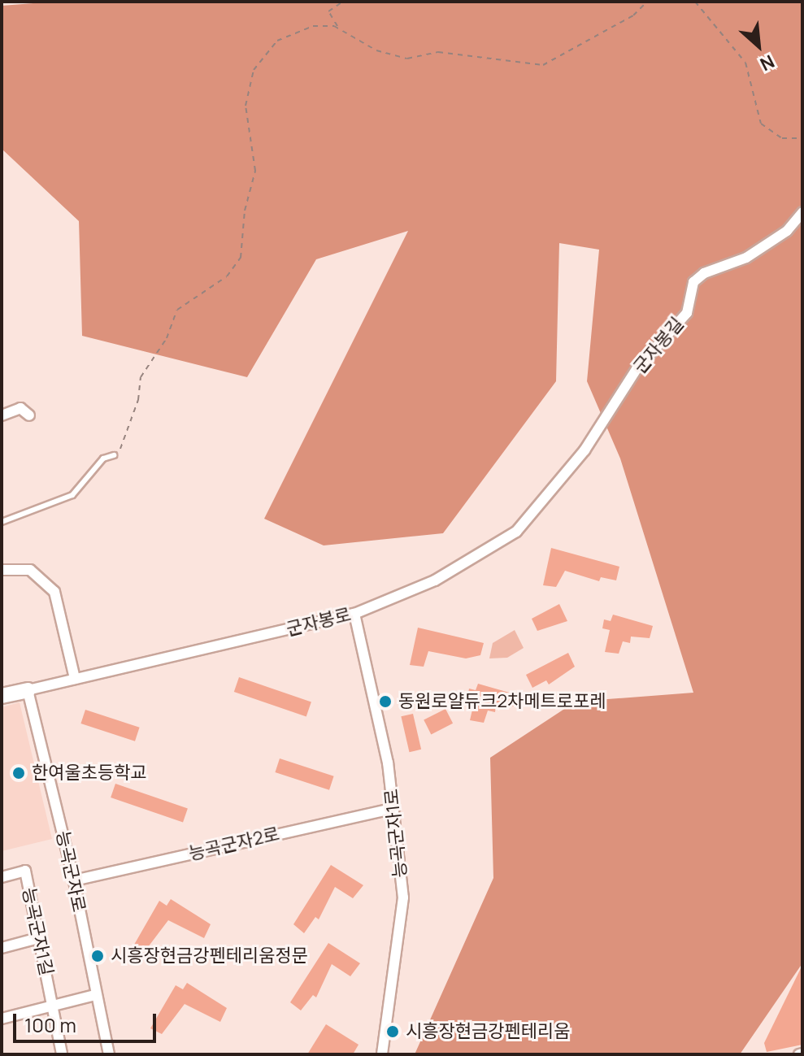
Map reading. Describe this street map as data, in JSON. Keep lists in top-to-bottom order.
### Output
{
  "streets": {
    "main road": ["군자봉로"],
    "street": [
      "군자봉길",
      "능곡군자1로",
      "능곡군자2로",
      "능곡군자로",
      "능곡군자1길"
    ]
  },
  "crossings": [
    ["군자봉길", "군자봉로"],
    ["군자봉로", "능곡군자1로"],
    ["군자봉로", "능곡군자로"],
    ["능곡군자1로", "능곡군자2로"],
    ["능곡군자2로", "능곡군자로"]
  ],
  "places": [
    "동원로얄듀크2차메트로포레",
    "한여울초등학교",
    "시흥장현금강펜테리움정문",
    "시흥장현금강펜테리움"
  ],
  "scale_bar": "100 m",
  "north": "bottom right"
}
